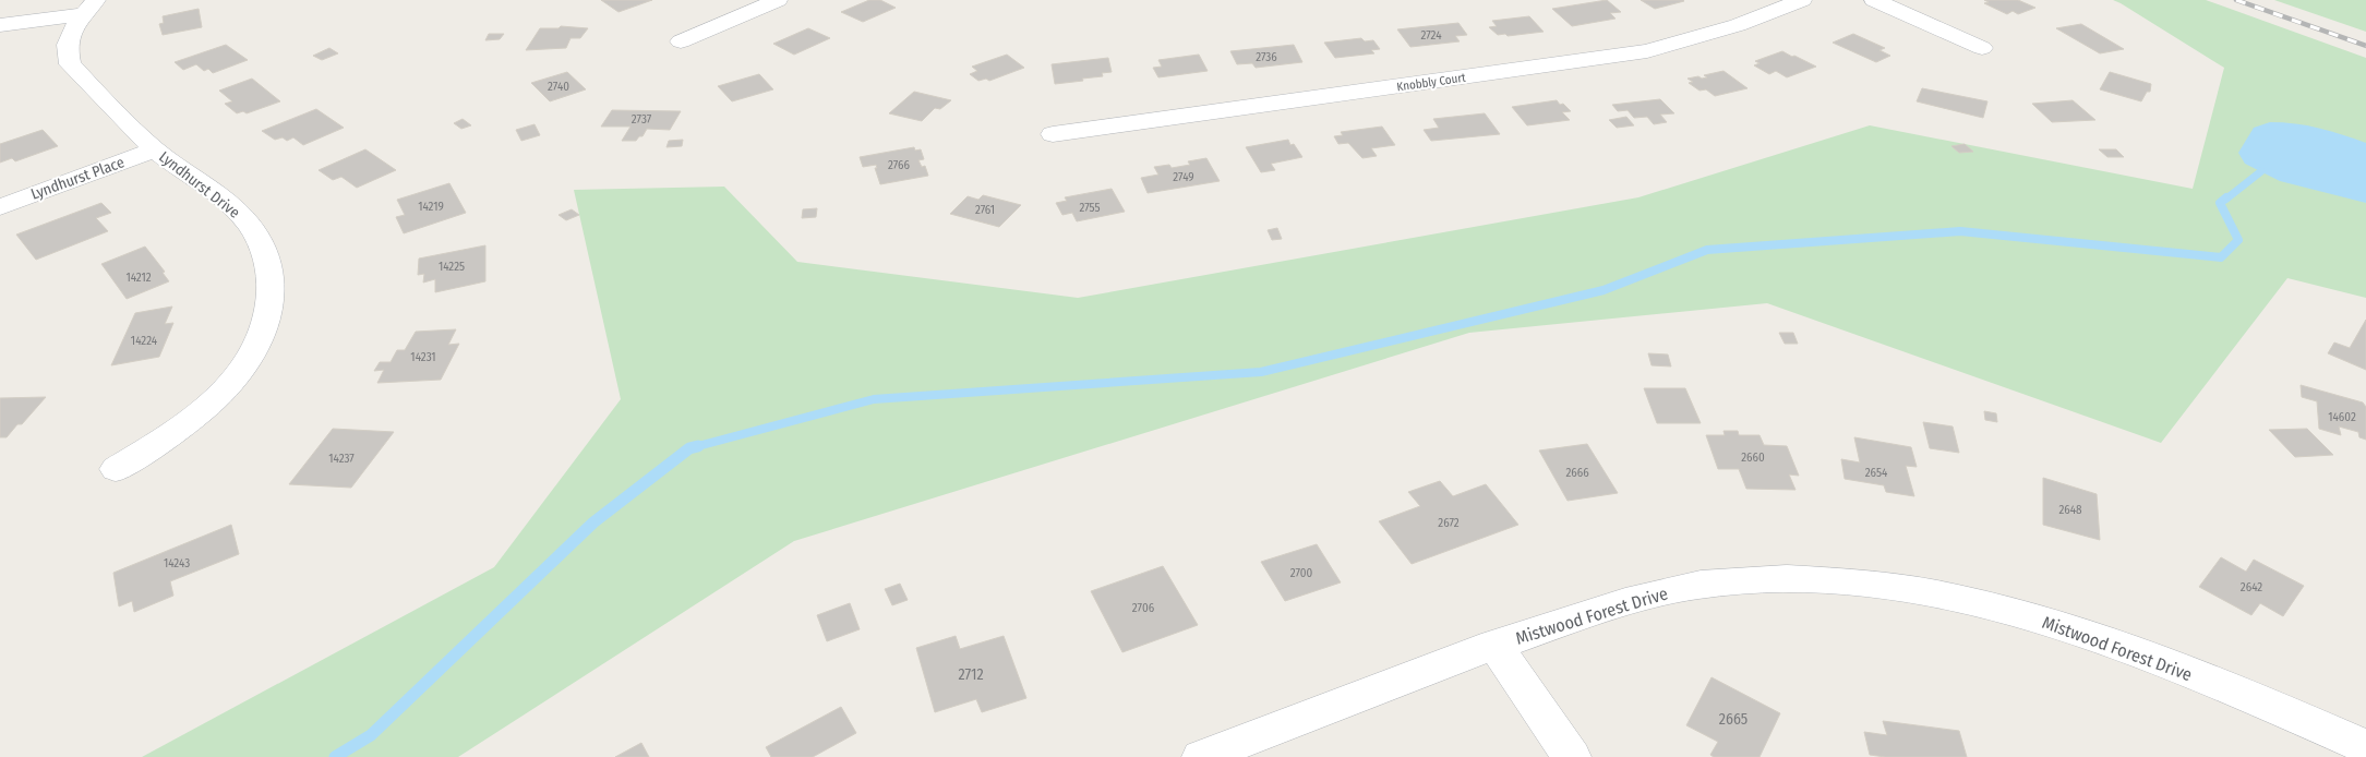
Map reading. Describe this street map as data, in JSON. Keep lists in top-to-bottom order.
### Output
{
  "streets": {
    "street": [
      "Knobbly Court",
      "Lyndhurst Place",
      "Lyndhurst Drive",
      "Mistwood Forest Drive"
    ]
  },
  "crossings": [
    ["Lyndhurst Place", "Lyndhurst Drive"]
  ],
  "house_numbers": [
    "2724",
    "2736",
    "2740",
    "2737",
    "2766",
    "2749",
    "14219",
    "2755",
    "2761",
    "14225",
    "14212",
    "14224",
    "14231",
    "14602",
    "2660",
    "14237",
    "2666",
    "2654",
    "2648",
    "2672",
    "14243",
    "2700",
    "2642",
    "2706",
    "2712",
    "2665"
  ]
}
